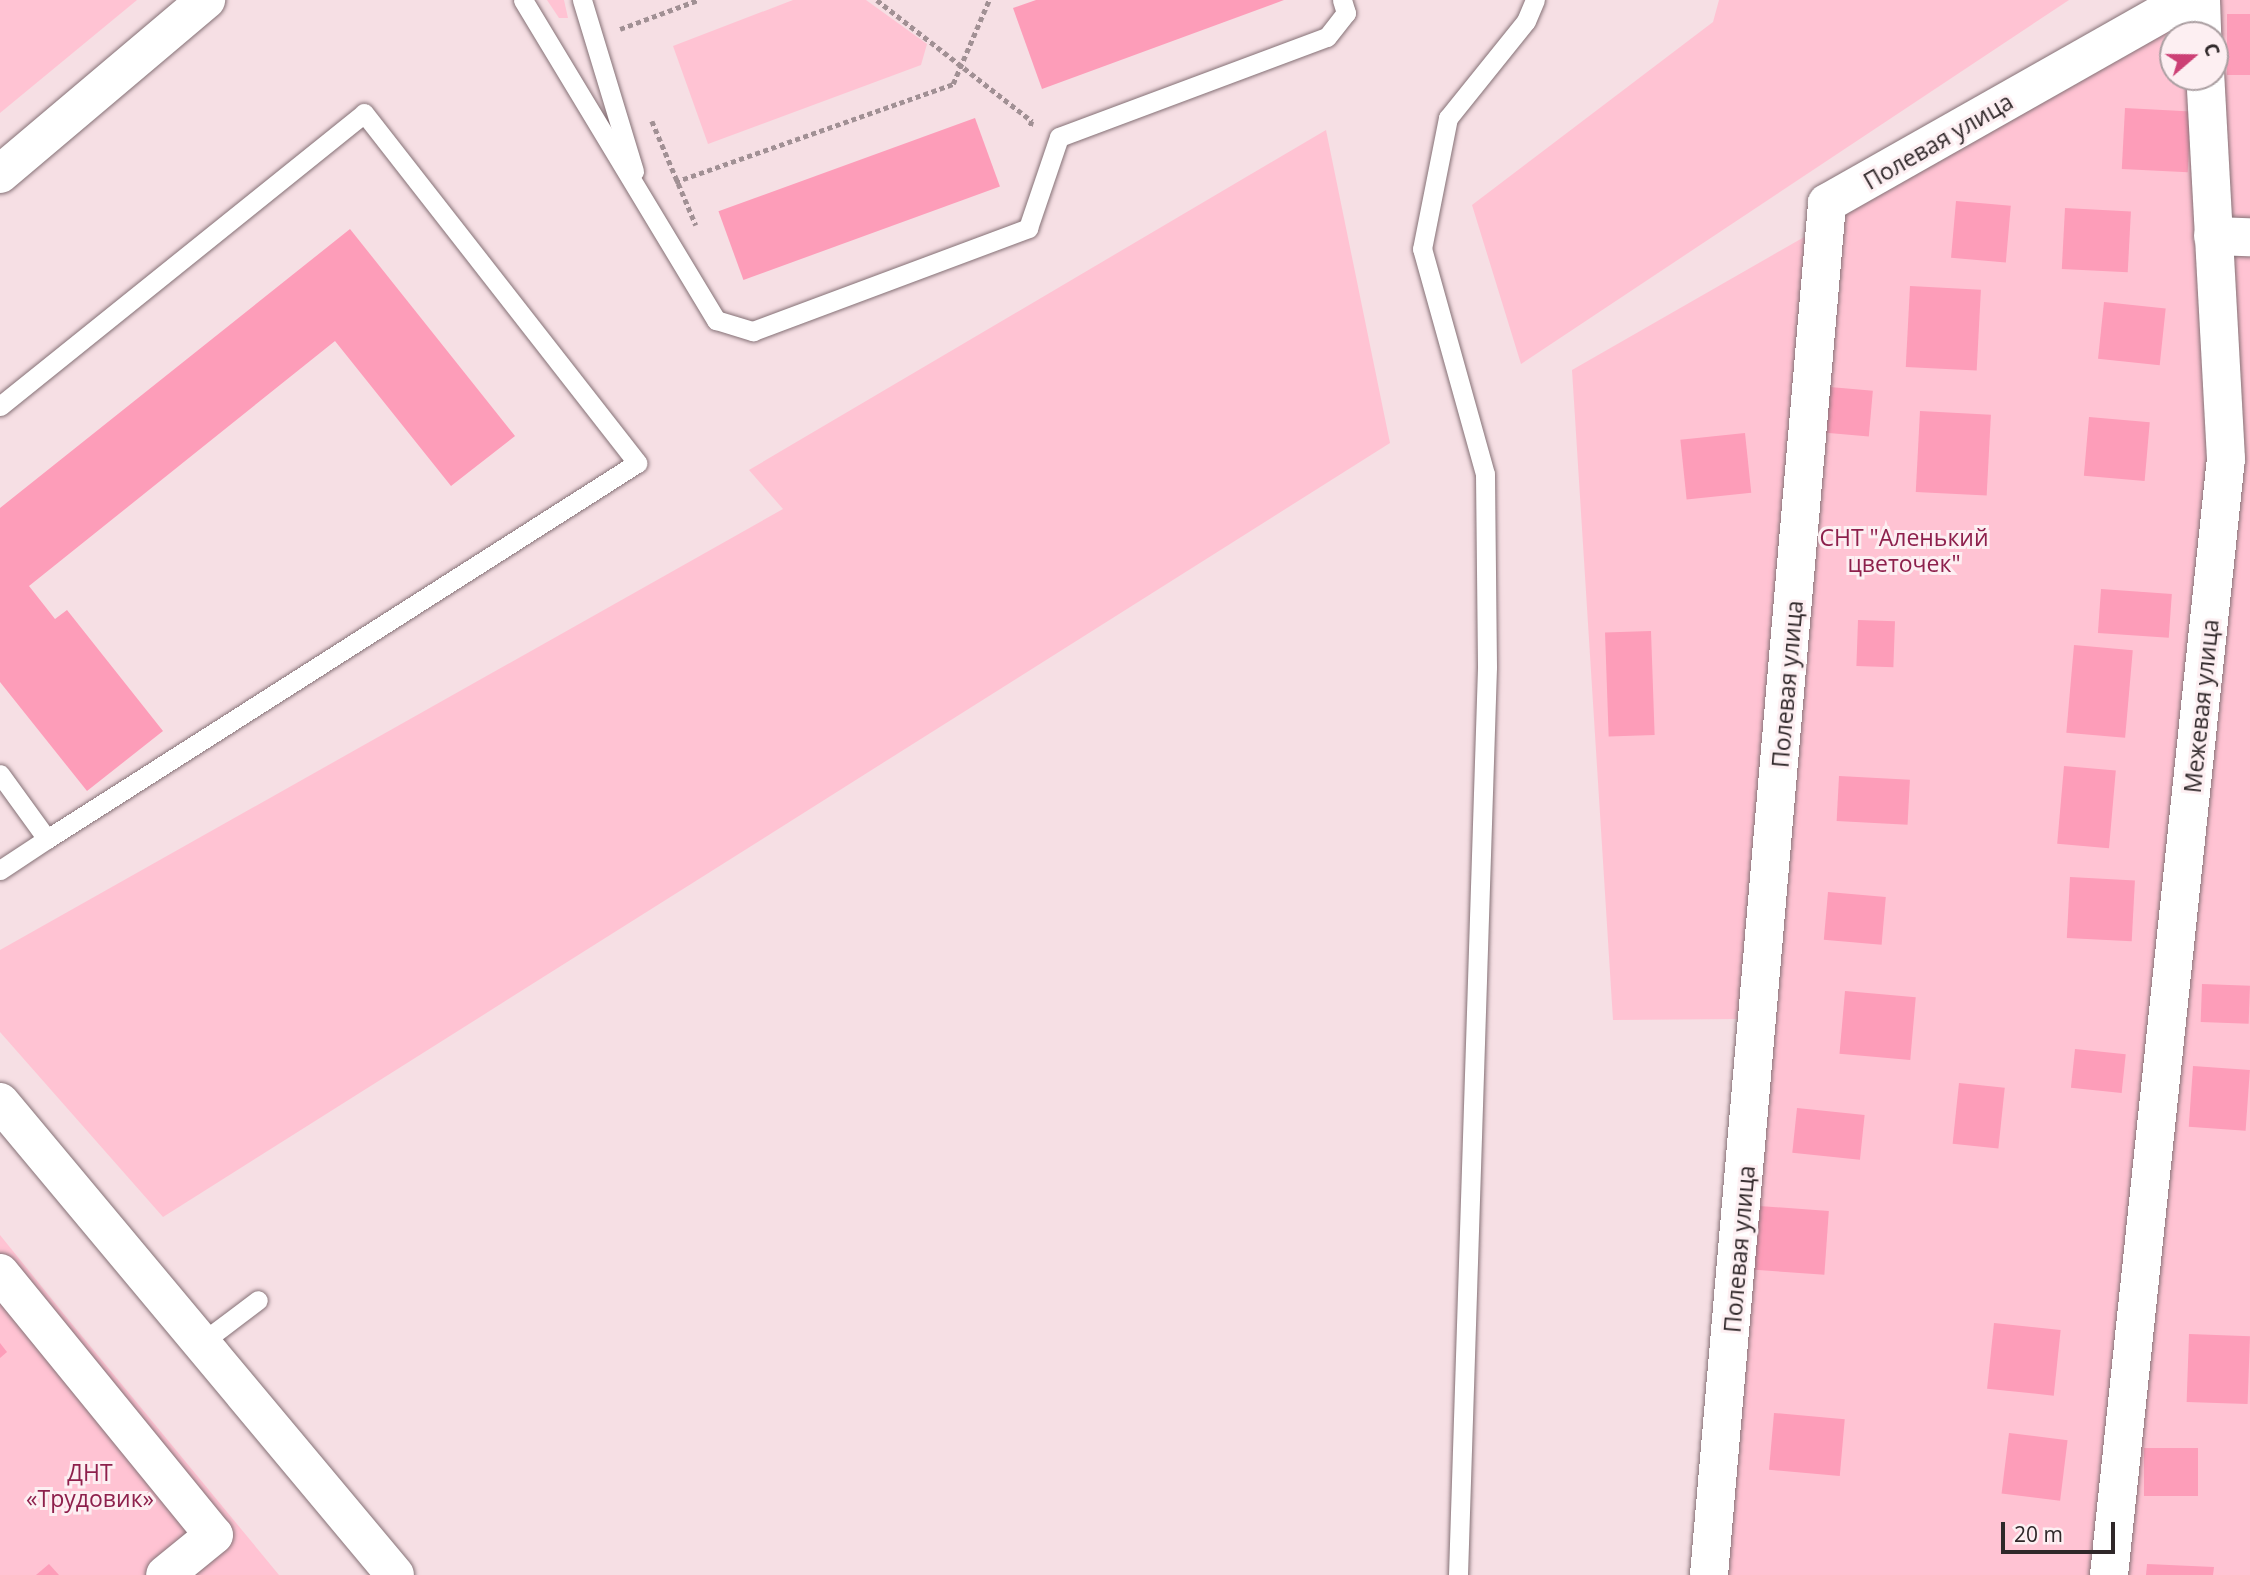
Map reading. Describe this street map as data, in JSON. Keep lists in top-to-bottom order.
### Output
{
  "streets": {
    "street": ["Полевая улица", "Межевая улица"]
  },
  "parks": ["СНТ \"Аленький цветочек\"", "ДНТ «Трудовик»"],
  "scale_bar": "20 m",
  "north": "right"
}
